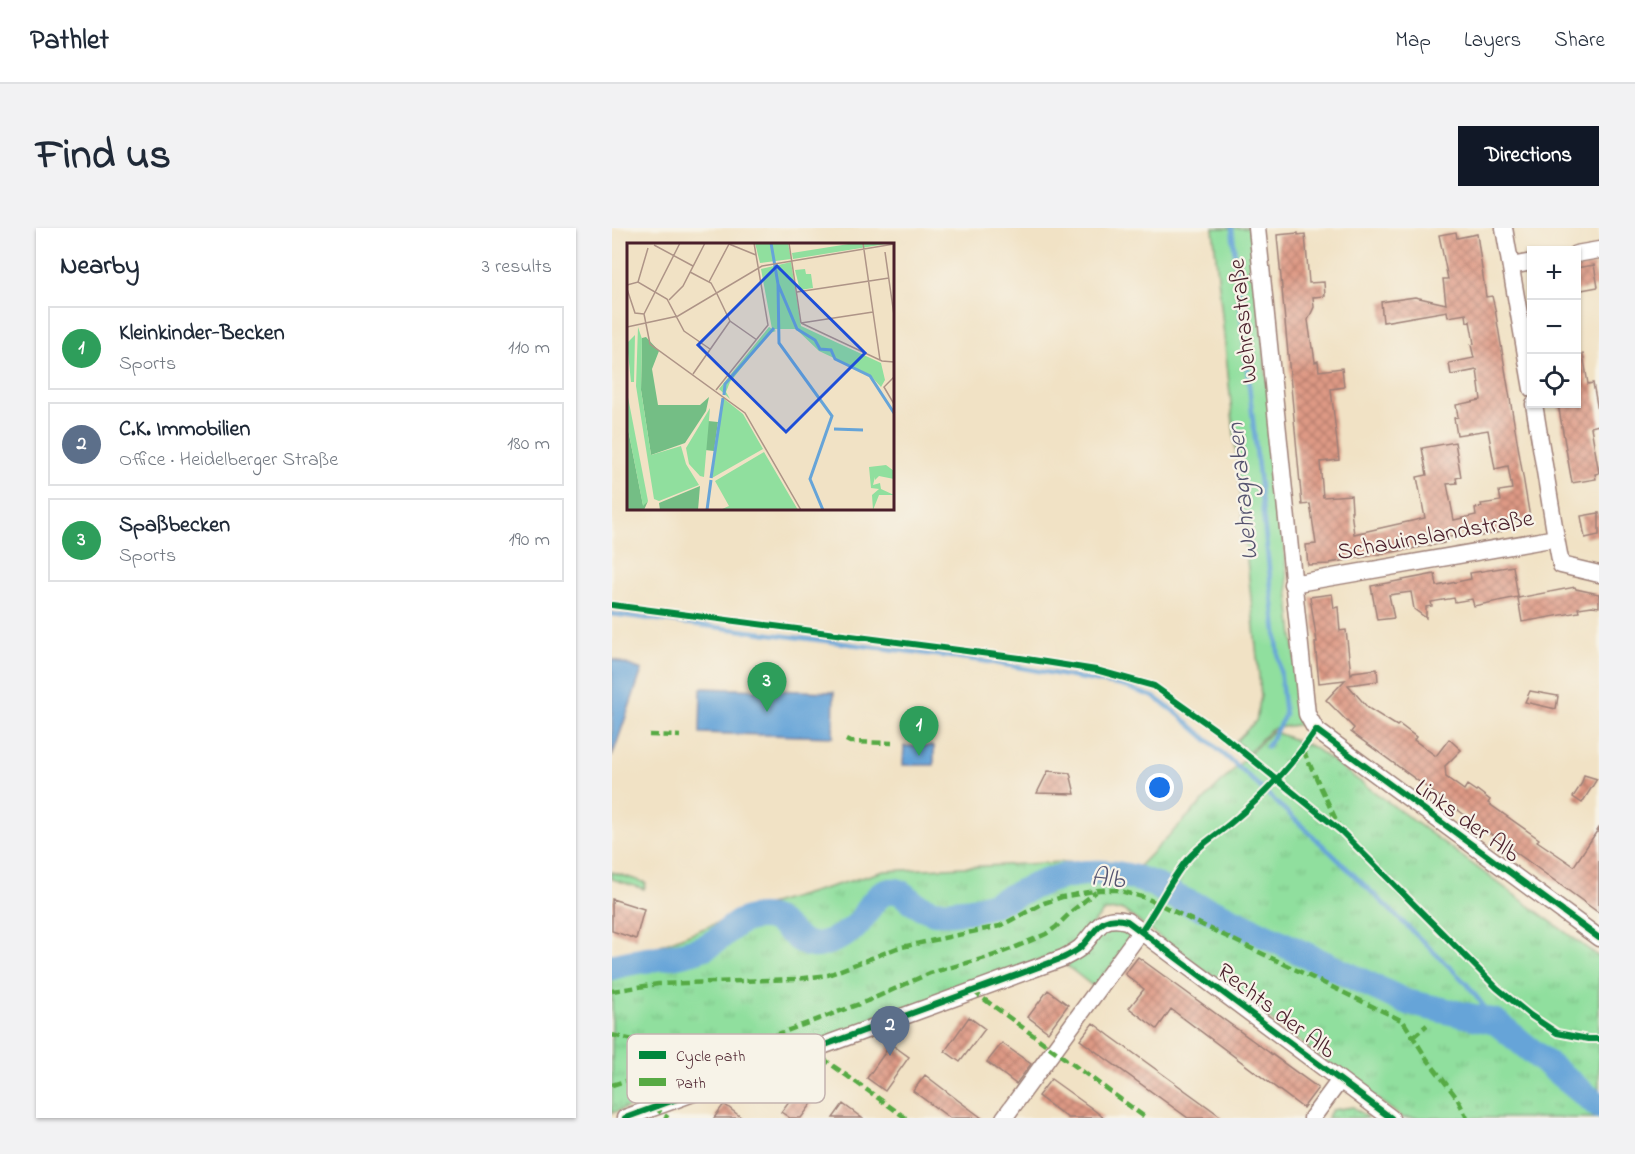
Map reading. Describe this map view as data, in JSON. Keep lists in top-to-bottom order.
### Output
{
  "streets": {
    "street": [
      "Wehrastraße",
      "Schauinslandstraße",
      "Links der Alb",
      "Rechts der Alb"
    ]
  },
  "crossings": [
    ["Wehrastraße", "Schauinslandstraße"],
    ["Wehrastraße", "Links der Alb"]
  ],
  "water": ["Wehragraben", "Alb"],
  "legend": ["Cycle path", "Path"],
  "page": {
    "header": "Pathlet",
    "nav": ["Map", "Layers", "Share"],
    "title": "Find us",
    "buttons": "Directions",
    "heading": ["Nearby", "3 results"],
    "map_buttons": ["+", "−"],
    "list": [
      {
        "mark": "1",
        "name": "Kleinkinder-Becken",
        "note": "Sports",
        "value": "110 m"
      },
      {
        "mark": "2",
        "name": "C.K. Immobilien",
        "note": "Office · Heidelberger Straße",
        "value": "180 m"
      },
      {
        "mark": "3",
        "name": "Spaßbecken",
        "note": "Sports",
        "value": "190 m"
      }
    ],
    "pins": ["3", "1", "2"]
  }
}
